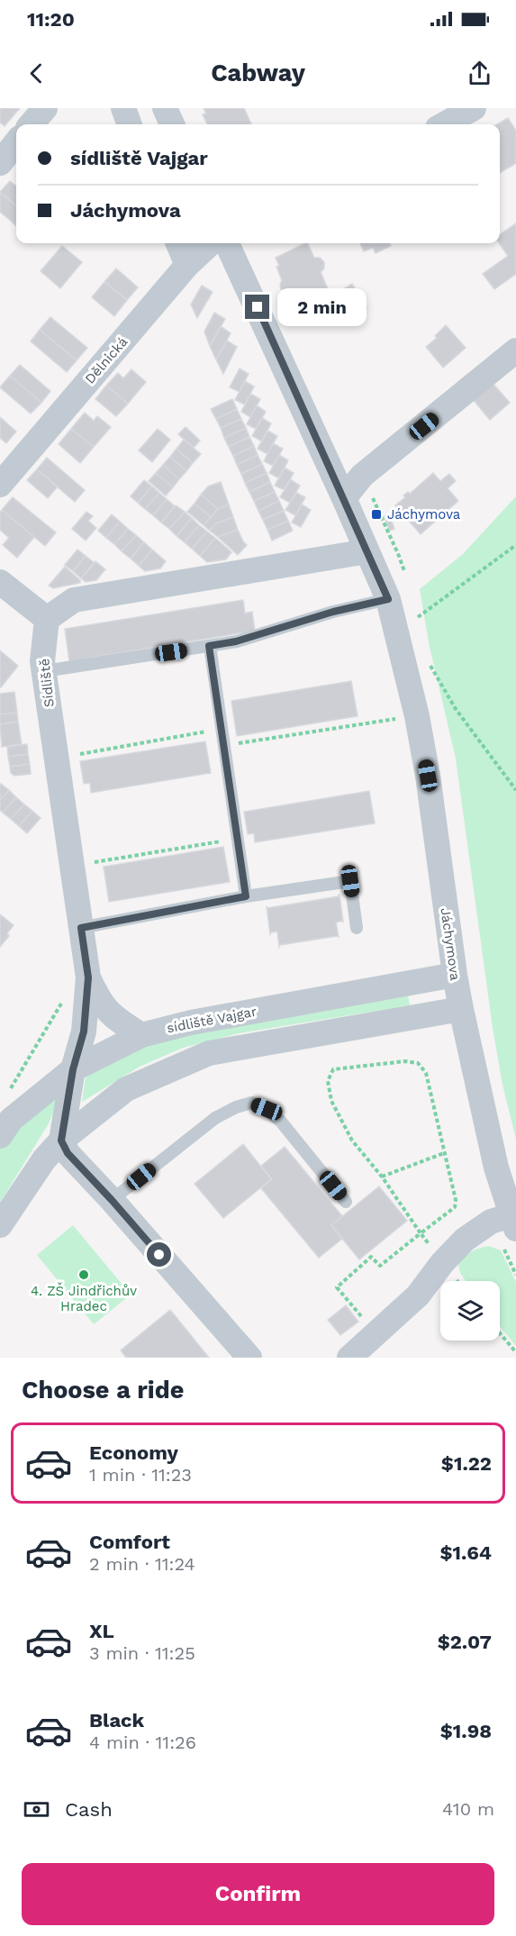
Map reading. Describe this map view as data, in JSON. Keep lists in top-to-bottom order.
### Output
{
  "streets": {
    "street": [
      "Dělnická",
      "Sídliště",
      "Jáchymova",
      "sídliště Vajgar"
    ]
  },
  "crossings": [
    ["Jáchymova", "sídliště Vajgar"]
  ],
  "places": {
    "transit": ["Jáchymova"],
    "other": ["4. ZŠ Jindřichův Hradec"]
  },
  "page": {
    "status": "11:20",
    "header": "Cabway",
    "banner": ["sídliště Vajgar", "Jáchymova"],
    "bubble": "2 min",
    "heading": "Choose a ride",
    "list": [
      {
        "name": "Economy",
        "note": "1 min · 11:23",
        "value": "$1.22"
      },
      {
        "name": "Comfort",
        "note": "2 min · 11:24",
        "value": "$1.64"
      },
      {
        "name": "XL",
        "note": "3 min · 11:25",
        "value": "$2.07"
      },
      {
        "name": "Black",
        "note": "4 min · 11:26",
        "value": "$1.98"
      }
    ],
    "pay": ["Cash", "410 m"],
    "buttons": "Confirm"
  }
}
